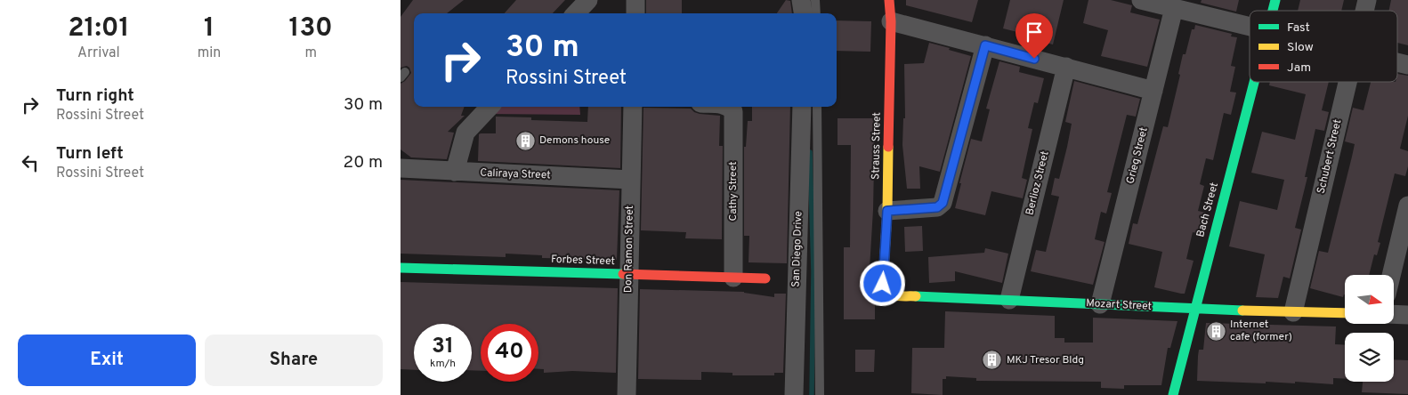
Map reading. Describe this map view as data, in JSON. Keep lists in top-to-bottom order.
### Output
{
  "streets": {
    "street": [
      "Strauss Street",
      "Grieg Street",
      "Schubert Street",
      "Caliraya Street",
      "Berlioz Street",
      "Cathy Street",
      "Bach Street",
      "Don Ramon Street",
      "San Diego Drive",
      "Forbes Street",
      "Mozart Street"
    ]
  },
  "crossings": [
    ["Strauss Street", "Mozart Street"],
    ["Grieg Street", "Mozart Street"],
    ["Schubert Street", "Mozart Street"],
    ["Caliraya Street", "Don Ramon Street"],
    ["Berlioz Street", "Mozart Street"],
    ["Cathy Street", "Forbes Street"],
    ["Bach Street", "Mozart Street"],
    ["Don Ramon Street", "Forbes Street"]
  ],
  "places": {
    "building": ["Demons house", "Internet cafe (former)", "MKJ Tresor Bldg"]
  },
  "legend": ["Fast", "Slow", "Jam"],
  "north": "right",
  "page": {
    "eta": [
      "21:01",
      "Arrival",
      "1",
      "min",
      "130",
      "m"
    ],
    "turn": ["30 m", "Rossini Street"],
    "list": [
      {
        "name": "Turn right",
        "note": "Rossini Street",
        "value": "30 m"
      },
      {
        "name": "Turn left",
        "note": "Rossini Street",
        "value": "20 m"
      }
    ],
    "speed": "31 km/h",
    "limit": "40",
    "buttons": ["Exit", "Share"]
  }
}
